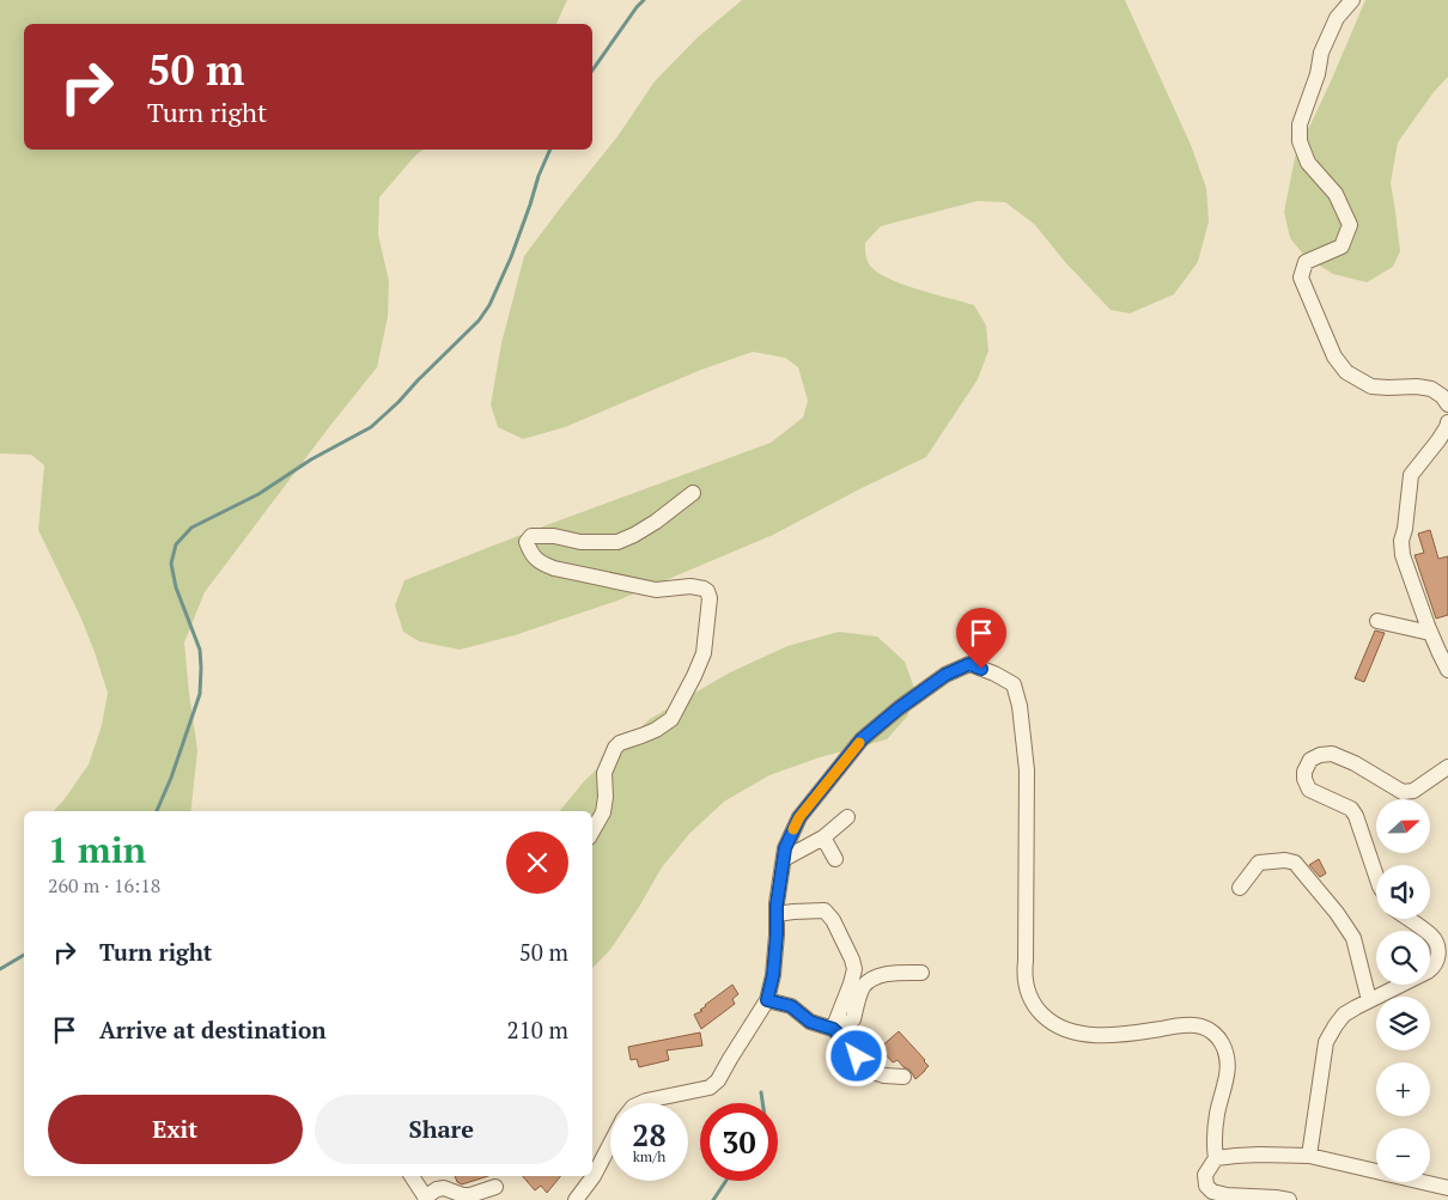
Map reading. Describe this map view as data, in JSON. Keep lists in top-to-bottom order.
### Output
{
  "north": "right",
  "page": {
    "turn": ["50 m", "Turn right"],
    "map_buttons": ["+", "−"],
    "heading": ["1 min", "260 m · 16:18"],
    "list": [
      {
        "name": "Turn right",
        "value": "50 m"
      },
      {
        "name": "Arrive at destination",
        "value": "210 m"
      }
    ],
    "buttons": ["Exit", "Share"],
    "speed": "28 km/h",
    "limit": "30"
  }
}
